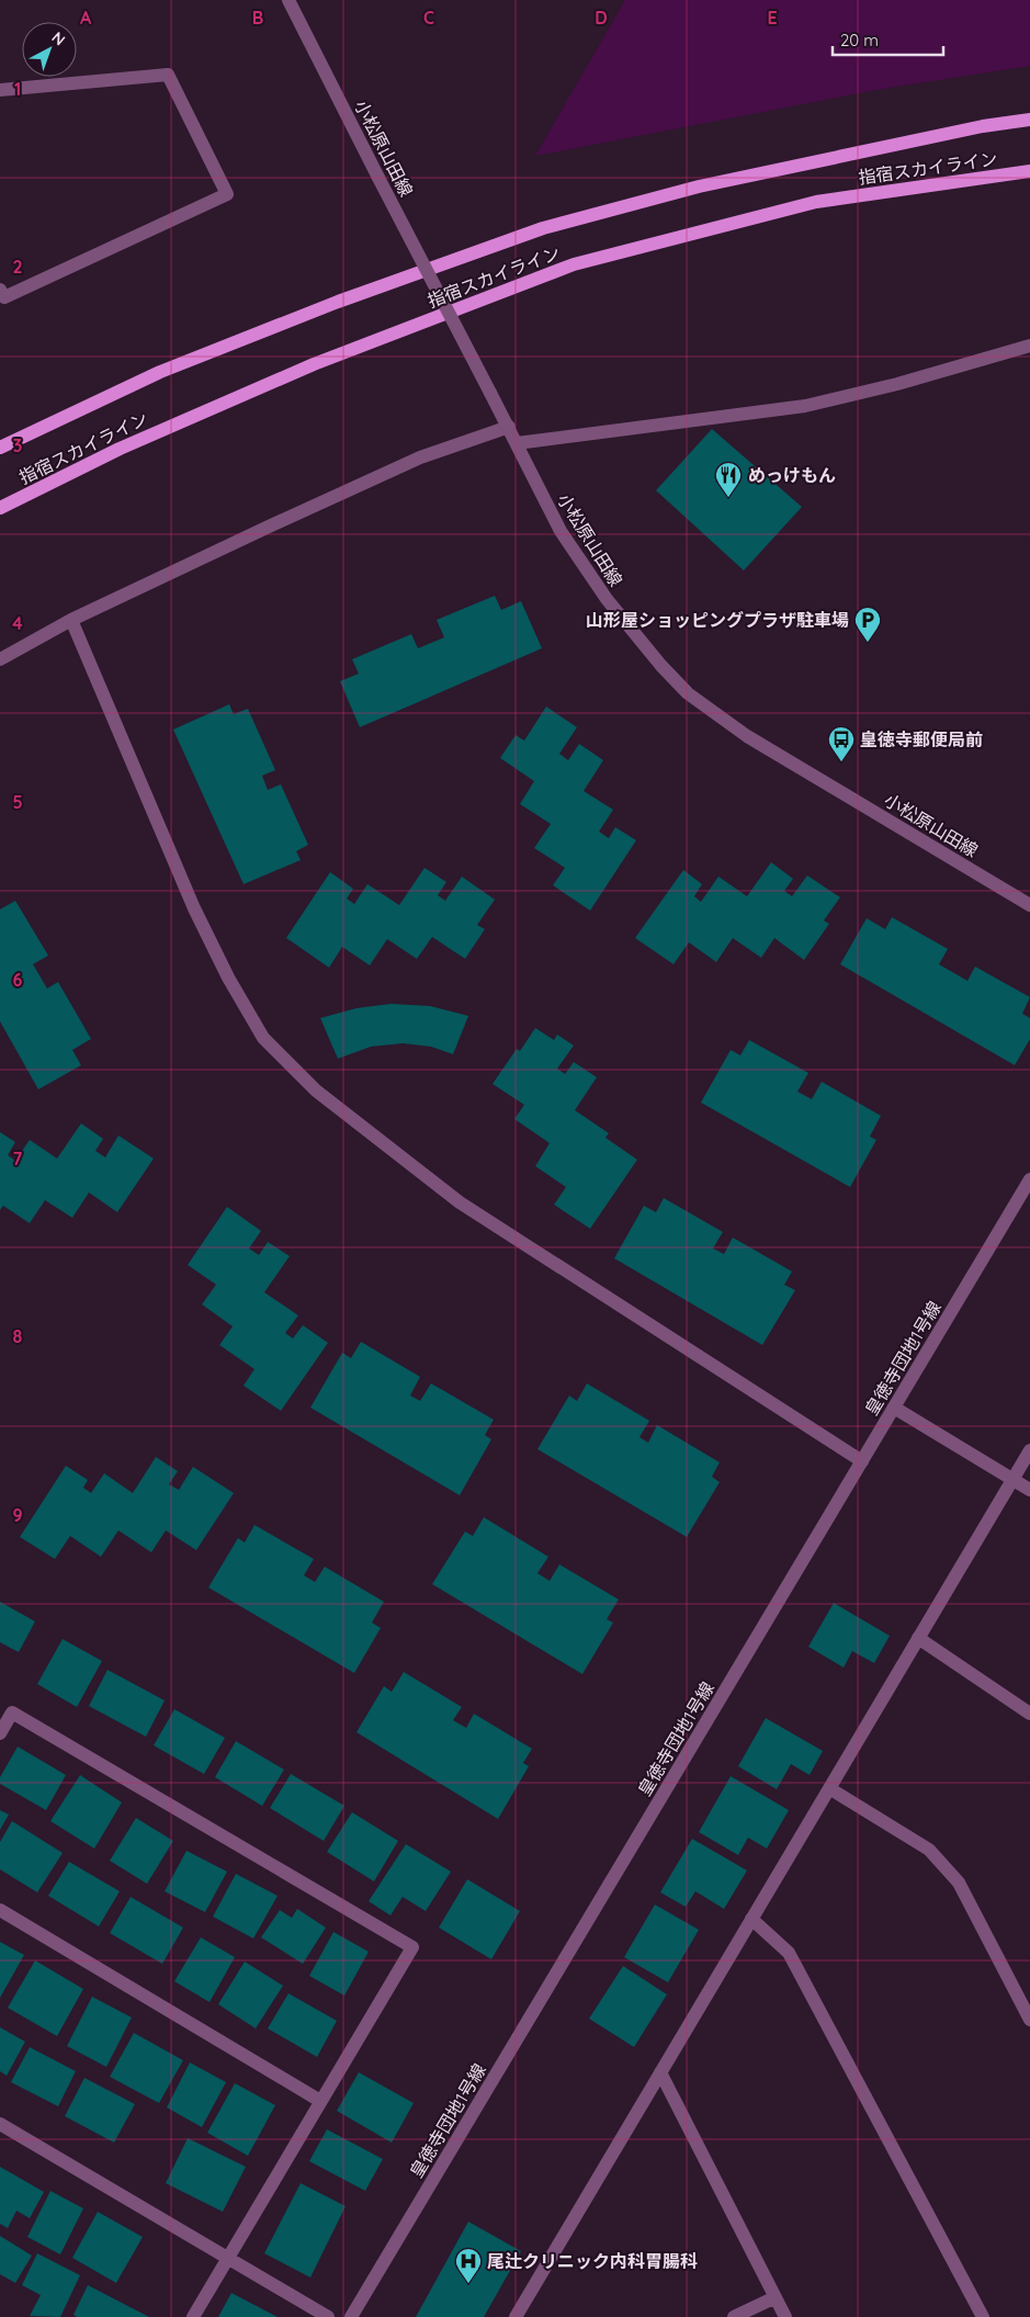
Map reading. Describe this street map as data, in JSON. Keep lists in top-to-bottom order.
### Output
{
  "streets": {
    "main road": ["指宿スカイライン"],
    "street": ["小松原山田線", "皇徳寺団地1号線"]
  },
  "places": {
    "restaurant": ["めっけもん"],
    "parking": ["山形屋ショッピングプラザ駐車場"],
    "bus stop": ["皇徳寺郵便局前"],
    "hospital": ["尾辻クリニック内科胃腸科"]
  },
  "scale_bar": "20 m",
  "north": "top right",
  "grid": {
    "columns": [
      "A",
      "B",
      "C",
      "D",
      "E"
    ],
    "rows": [
      "1",
      "2",
      "3",
      "4",
      "5",
      "6",
      "7",
      "8",
      "9"
    ]
  }
}
